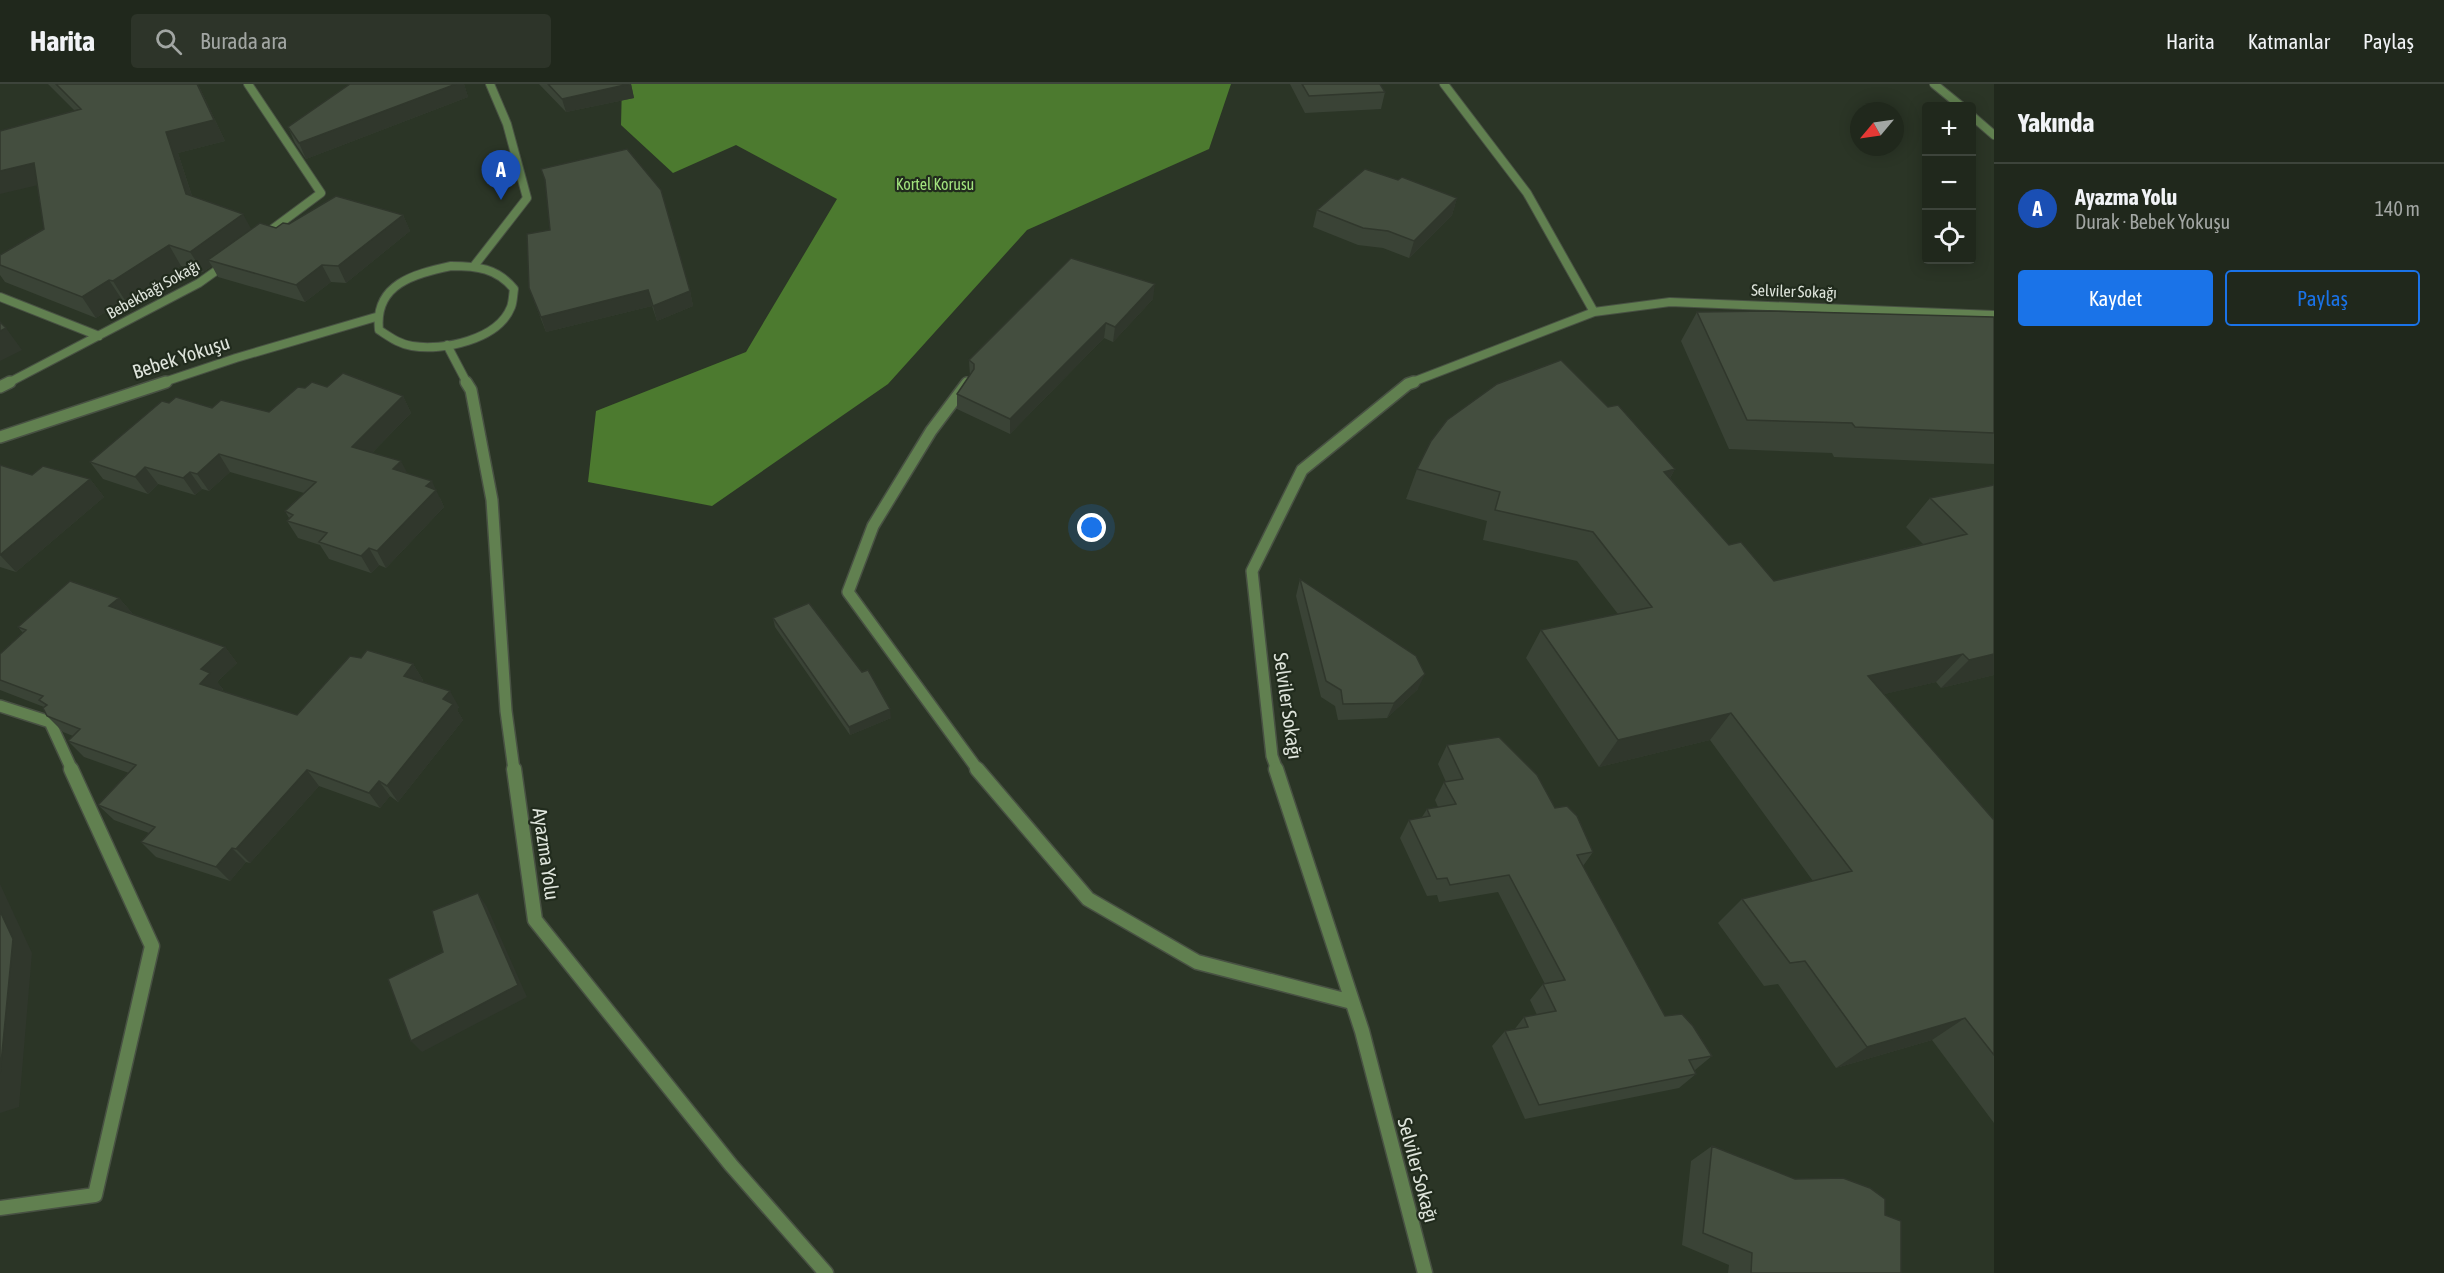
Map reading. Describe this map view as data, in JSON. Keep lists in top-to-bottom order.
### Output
{
  "streets": {
    "street": [
      "Bebekbağı Sokağı",
      "Selviler Sokağı",
      "Bebek Yokuşu",
      "Ayazma Yolu"
    ]
  },
  "crossings": [
    ["Bebek Yokuşu", "Ayazma Yolu"]
  ],
  "parks": ["Kortel Korusu"],
  "north": "bottom left",
  "page": {
    "header": "Harita",
    "search": "Burada ara",
    "nav": ["Harita", "Katmanlar", "Paylaş"],
    "heading": "Yakında",
    "map_buttons": ["+", "−"],
    "pins": "A",
    "list": [
      {
        "mark": "A",
        "name": "Ayazma Yolu",
        "note": "Durak · Bebek Yokuşu",
        "value": "140 m"
      }
    ],
    "buttons": ["Kaydet", "Paylaş"]
  }
}
